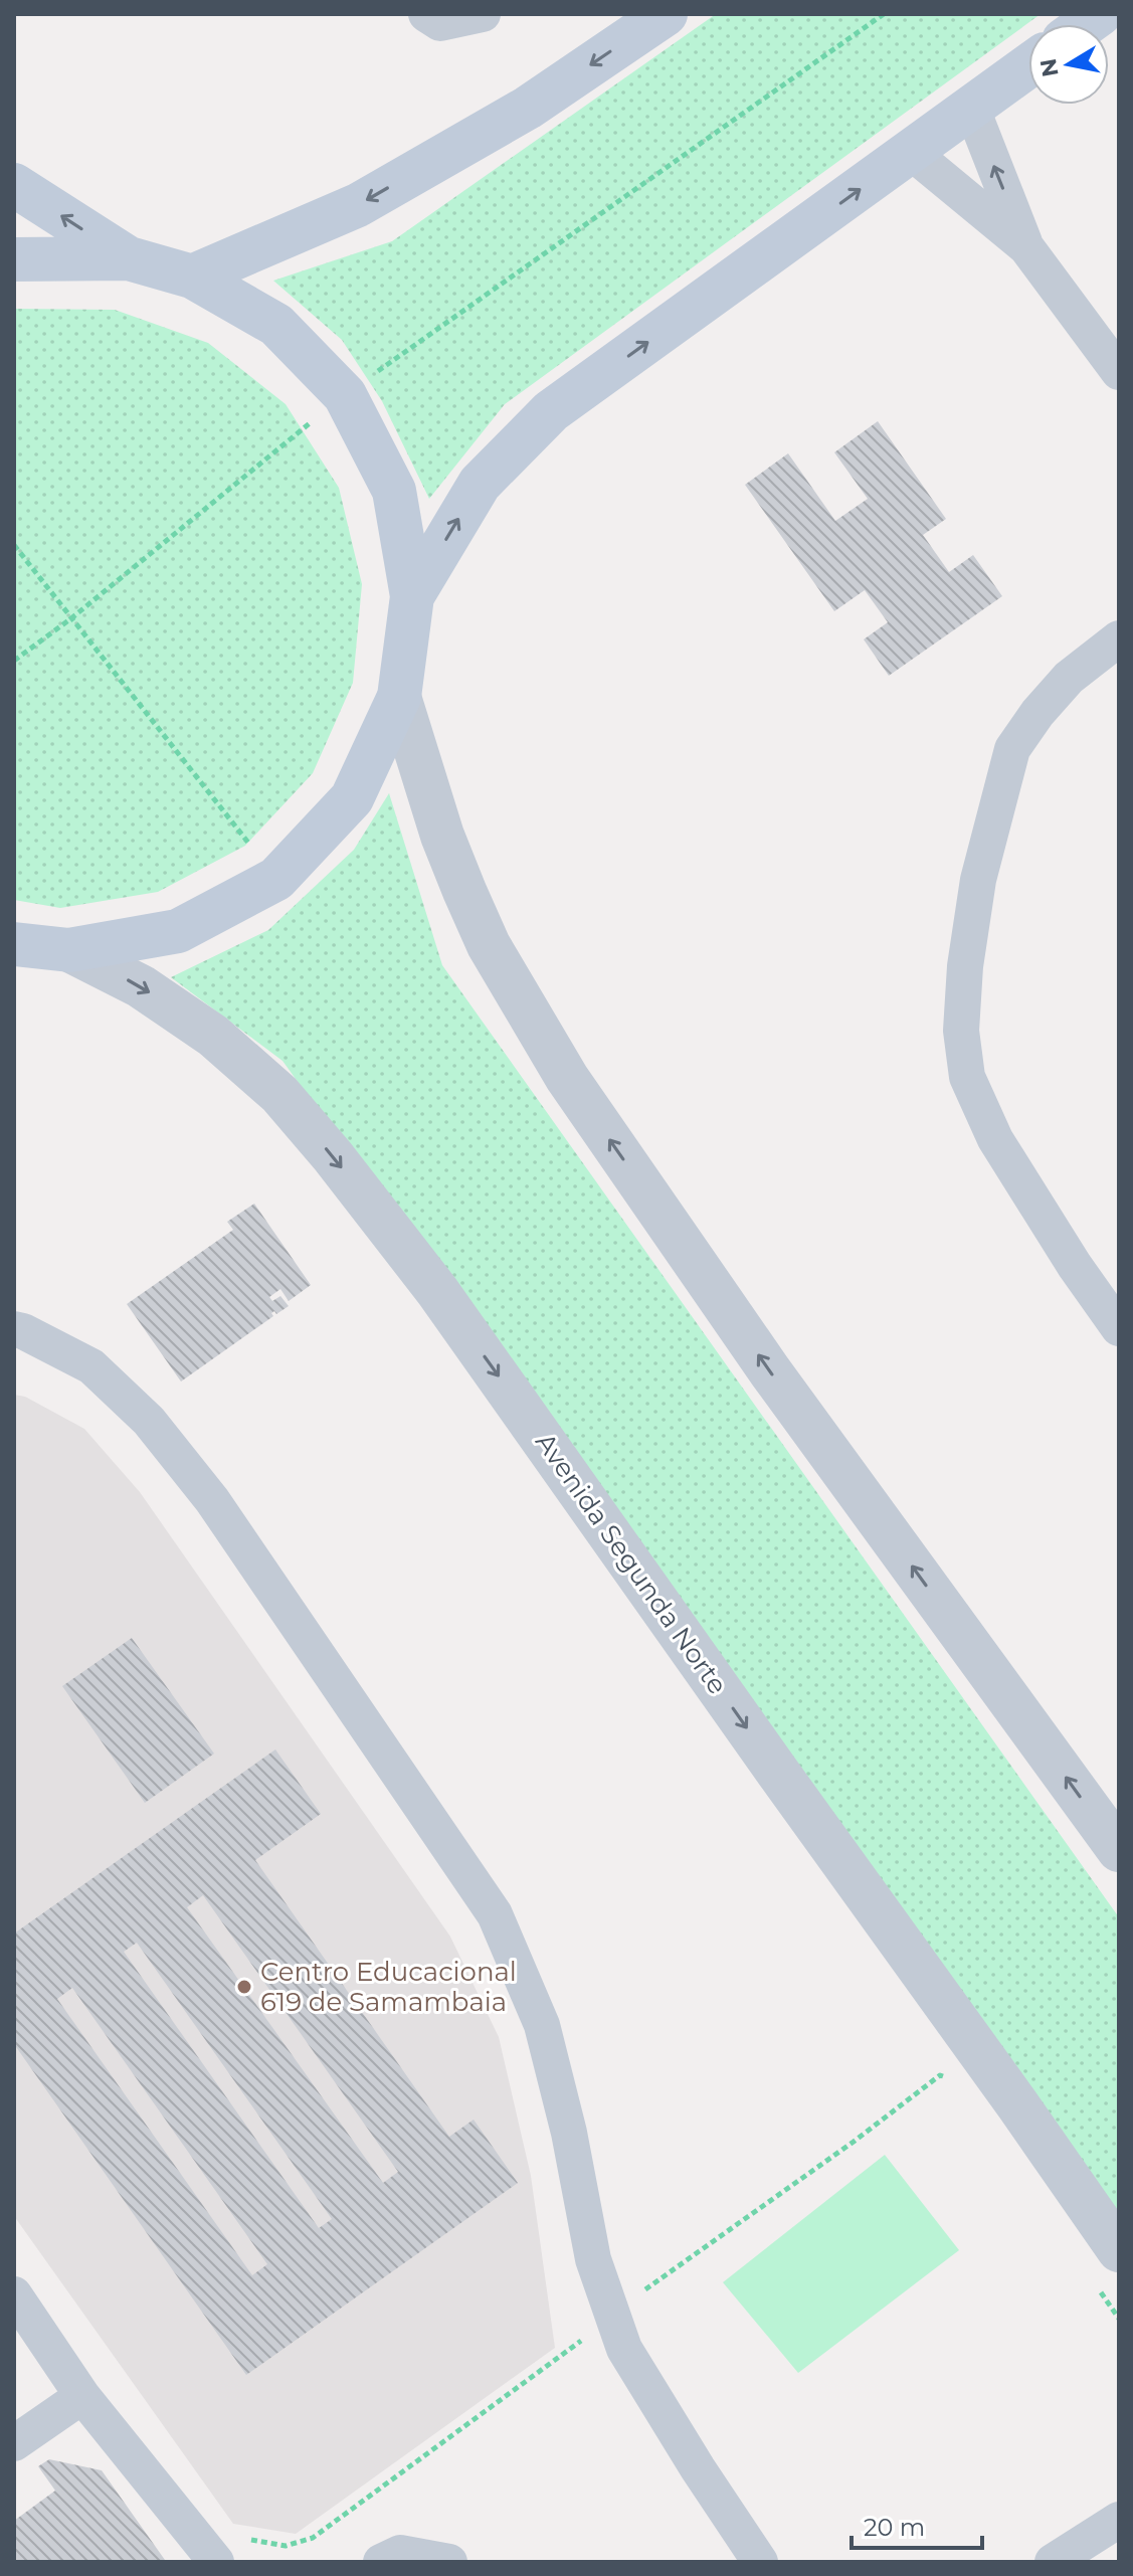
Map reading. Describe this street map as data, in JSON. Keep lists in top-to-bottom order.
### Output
{
  "streets": {
    "street": ["Avenida Segunda Norte"]
  },
  "places": ["Centro Educacional 619 de Samambaia"],
  "scale_bar": "20 m",
  "north": "left"
}
